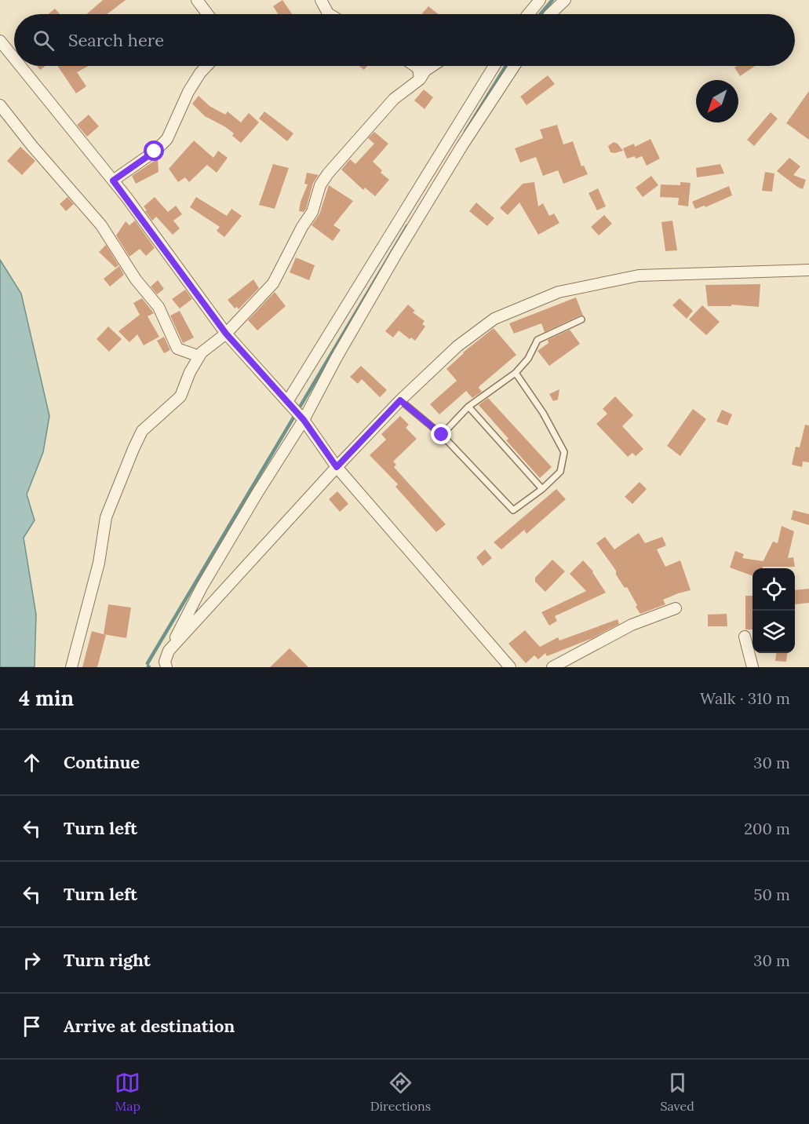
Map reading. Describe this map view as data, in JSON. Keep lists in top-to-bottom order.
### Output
{
  "north": "bottom left",
  "page": {
    "search": "Search here",
    "heading": ["4 min", "Walk · 310 m"],
    "list": [
      ["Continue", "30 m"],
      ["Turn left", "200 m"],
      ["Turn left", "50 m"],
      ["Turn right", "30 m"],
      "Arrive at destination"
    ],
    "nav": ["Map", "Directions", "Saved"]
  }
}
